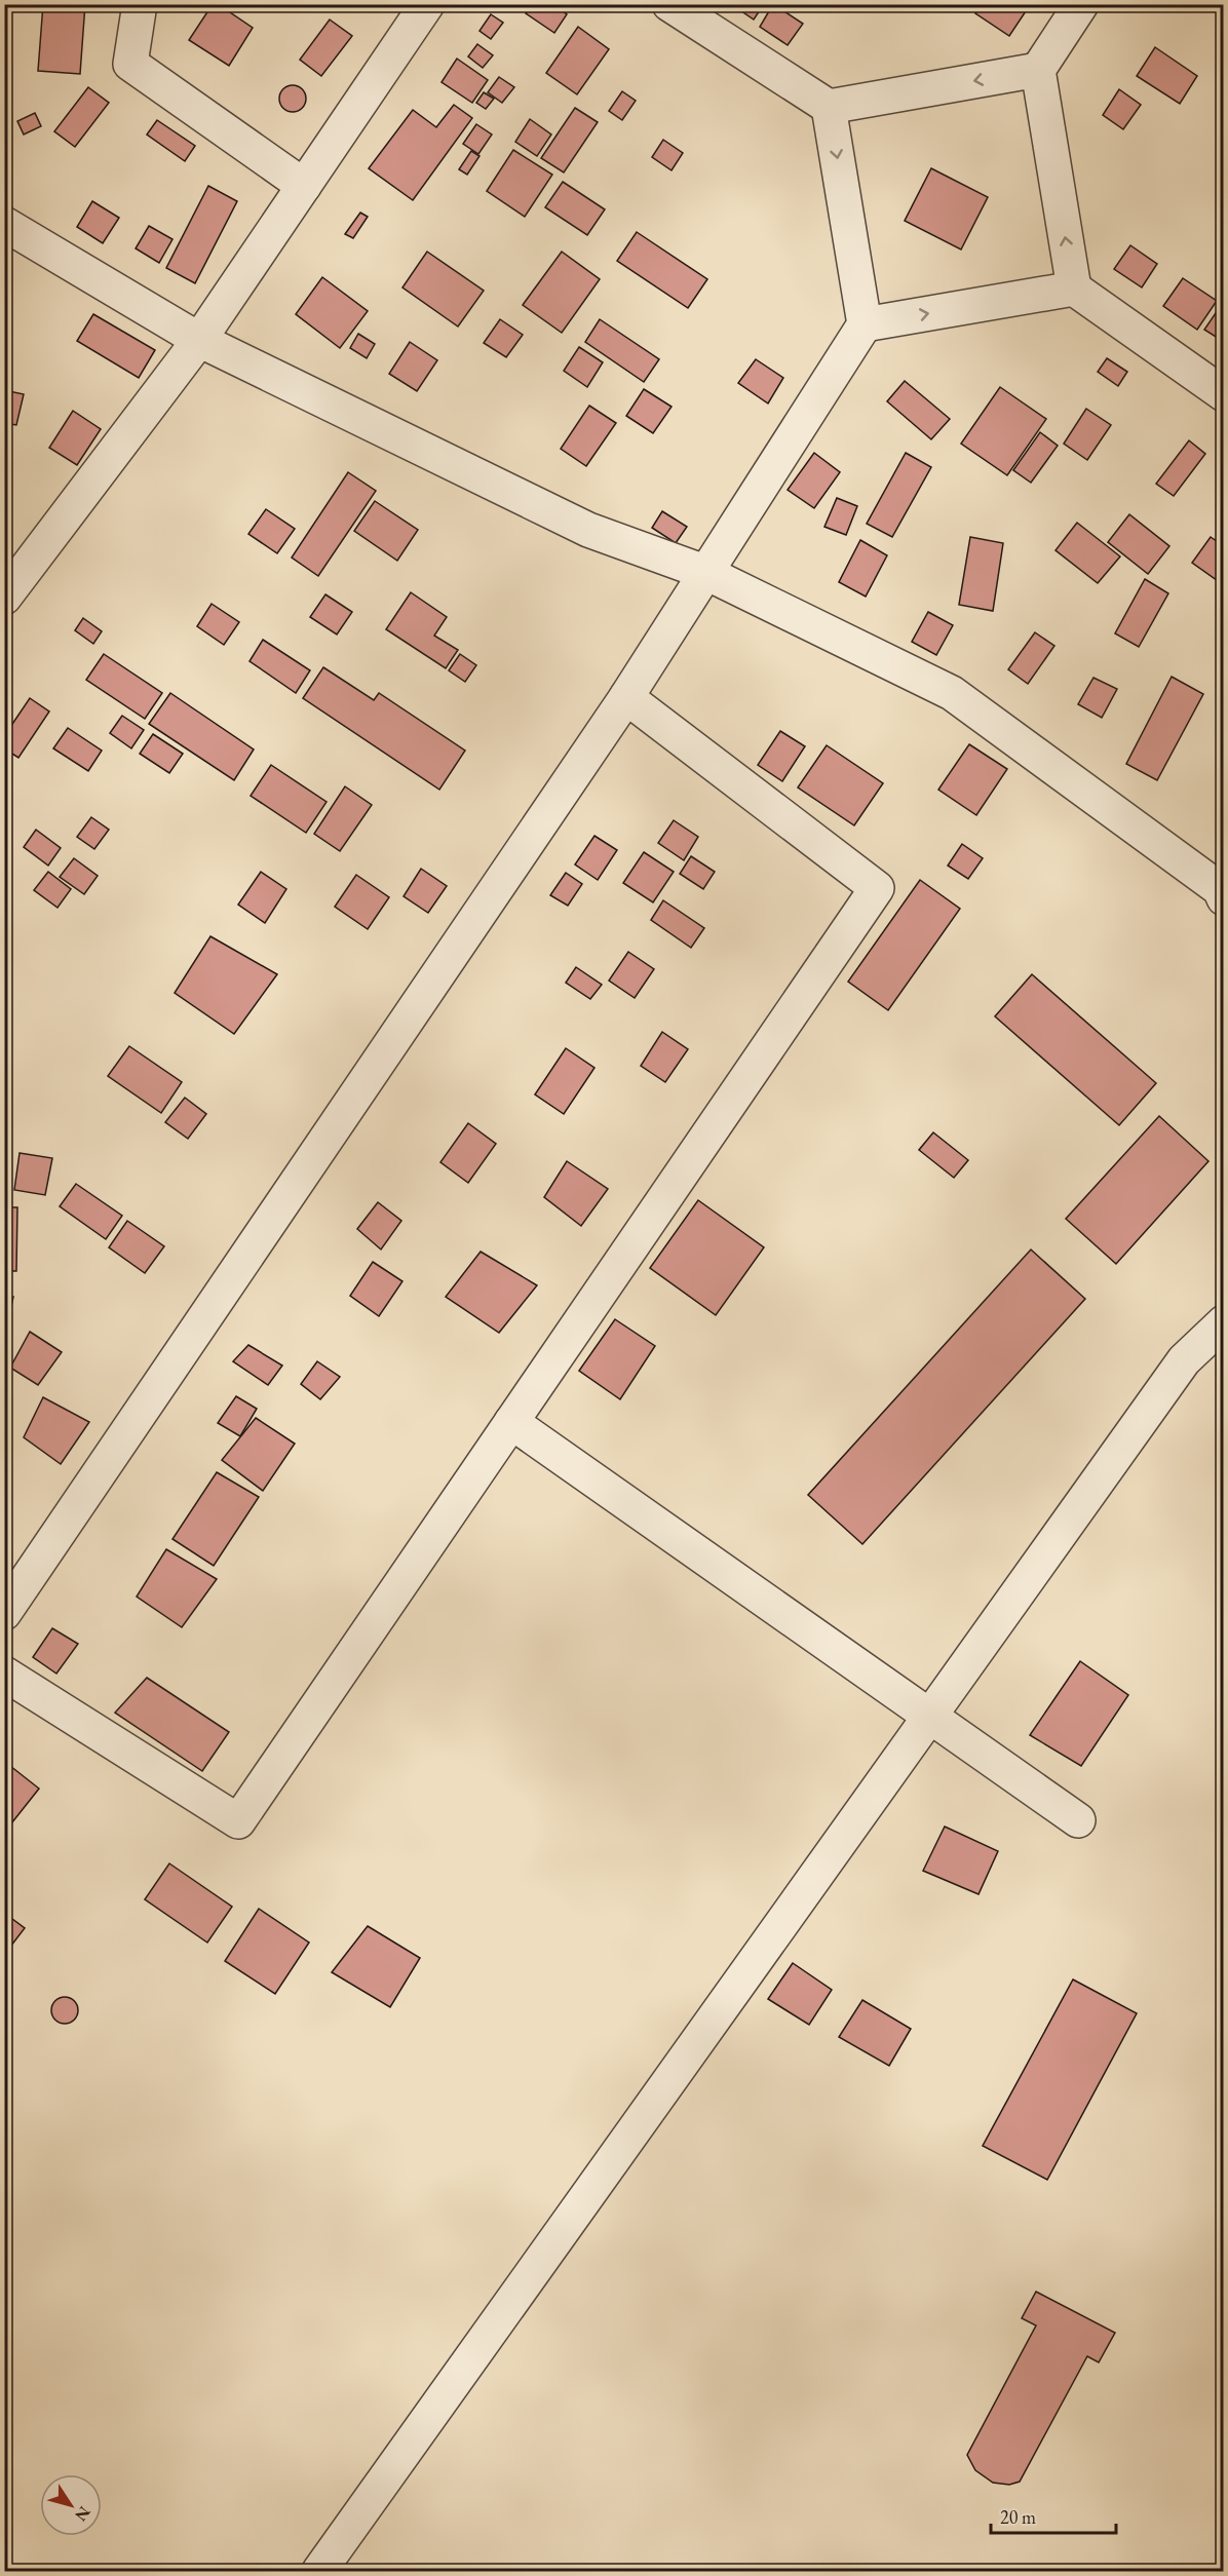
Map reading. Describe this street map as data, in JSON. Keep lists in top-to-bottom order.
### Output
{
  "scale_bar": "20 m",
  "north": "bottom right"
}
